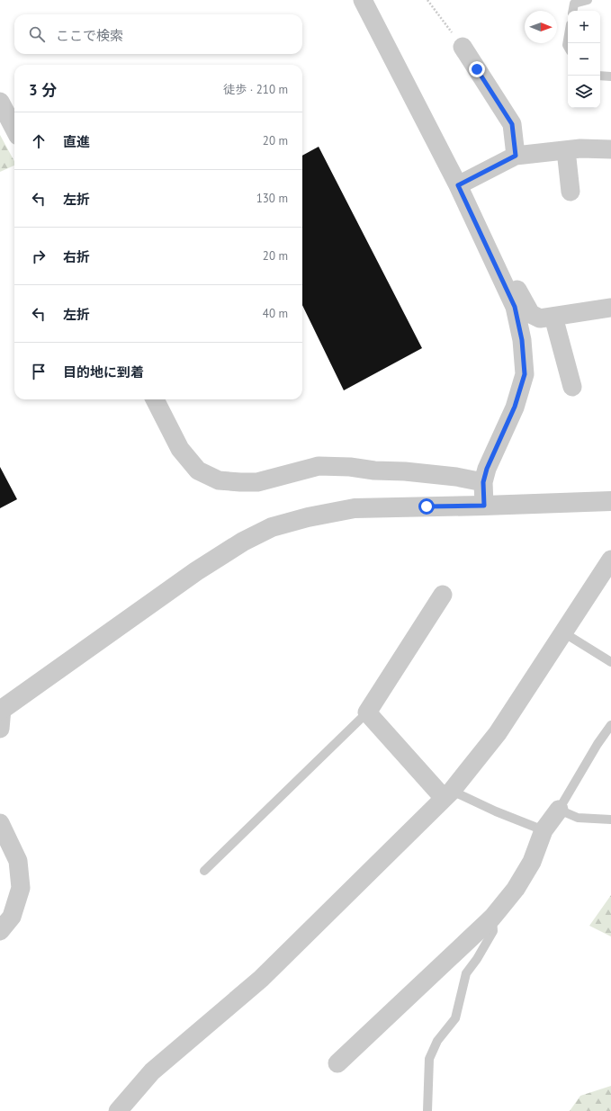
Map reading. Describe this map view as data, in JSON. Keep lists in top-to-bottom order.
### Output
{
  "north": "right",
  "page": {
    "map_buttons": ["+", "−"],
    "search": "ここで検索",
    "heading": ["3 分", "徒歩 · 210 m"],
    "list": [
      ["直進", "20 m"],
      ["左折", "130 m"],
      ["右折", "20 m"],
      ["左折", "40 m"],
      "目的地に到着"
    ]
  }
}
